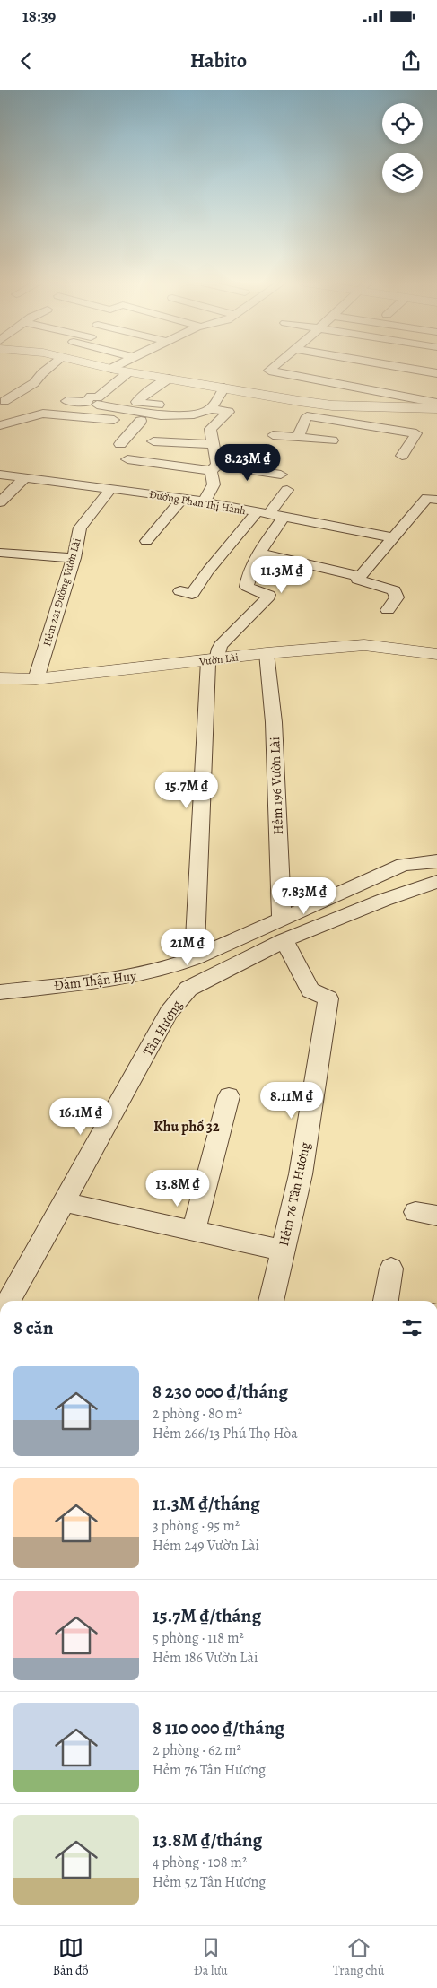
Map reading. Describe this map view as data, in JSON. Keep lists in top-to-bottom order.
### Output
{
  "streets": {
    "street": [
      "Đường Phan Thị Hành",
      "Hẻm 221 Đường Vườn Lài",
      "Vườn Lài",
      "Hẻm 196 Vườn Lài",
      "Đàm Thận Huy",
      "Tân Hương",
      "Hẻm 76 Tân Hương"
    ]
  },
  "crossings": [
    ["Đường Phan Thị Hành", "Hẻm 221 Đường Vườn Lài"],
    ["Hẻm 221 Đường Vườn Lài", "Vườn Lài"],
    ["Vườn Lài", "Hẻm 196 Vườn Lài"],
    ["Hẻm 196 Vườn Lài", "Đàm Thận Huy"],
    ["Tân Hương", "Hẻm 76 Tân Hương"]
  ],
  "districts": ["Khu phố 32"],
  "page": {
    "status": "18:39",
    "header": "Habito",
    "price": [
      "8.23M ₫",
      "11.3M ₫",
      "15.7M ₫",
      "7.83M ₫",
      "21M ₫",
      "8.11M ₫",
      "16.1M ₫",
      "13.8M ₫"
    ],
    "heading": "8 căn",
    "list": [
      {
        "name": "8 230 000 ₫/tháng",
        "note": "2 phòng · 80 m² · Hẻm 266/13 Phú Thọ Hòa"
      },
      {
        "name": "11.3M ₫/tháng",
        "note": "3 phòng · 95 m² · Hẻm 249 Vườn Lài"
      },
      {
        "name": "15.7M ₫/tháng",
        "note": "5 phòng · 118 m² · Hẻm 186 Vườn Lài"
      },
      {
        "name": "8 110 000 ₫/tháng",
        "note": "2 phòng · 62 m² · Hẻm 76 Tân Hương"
      },
      {
        "name": "13.8M ₫/tháng",
        "note": "4 phòng · 108 m² · Hẻm 52 Tân Hương"
      }
    ],
    "tabs": ["Bản đồ", "Đã lưu", "Trang chủ"]
  }
}
